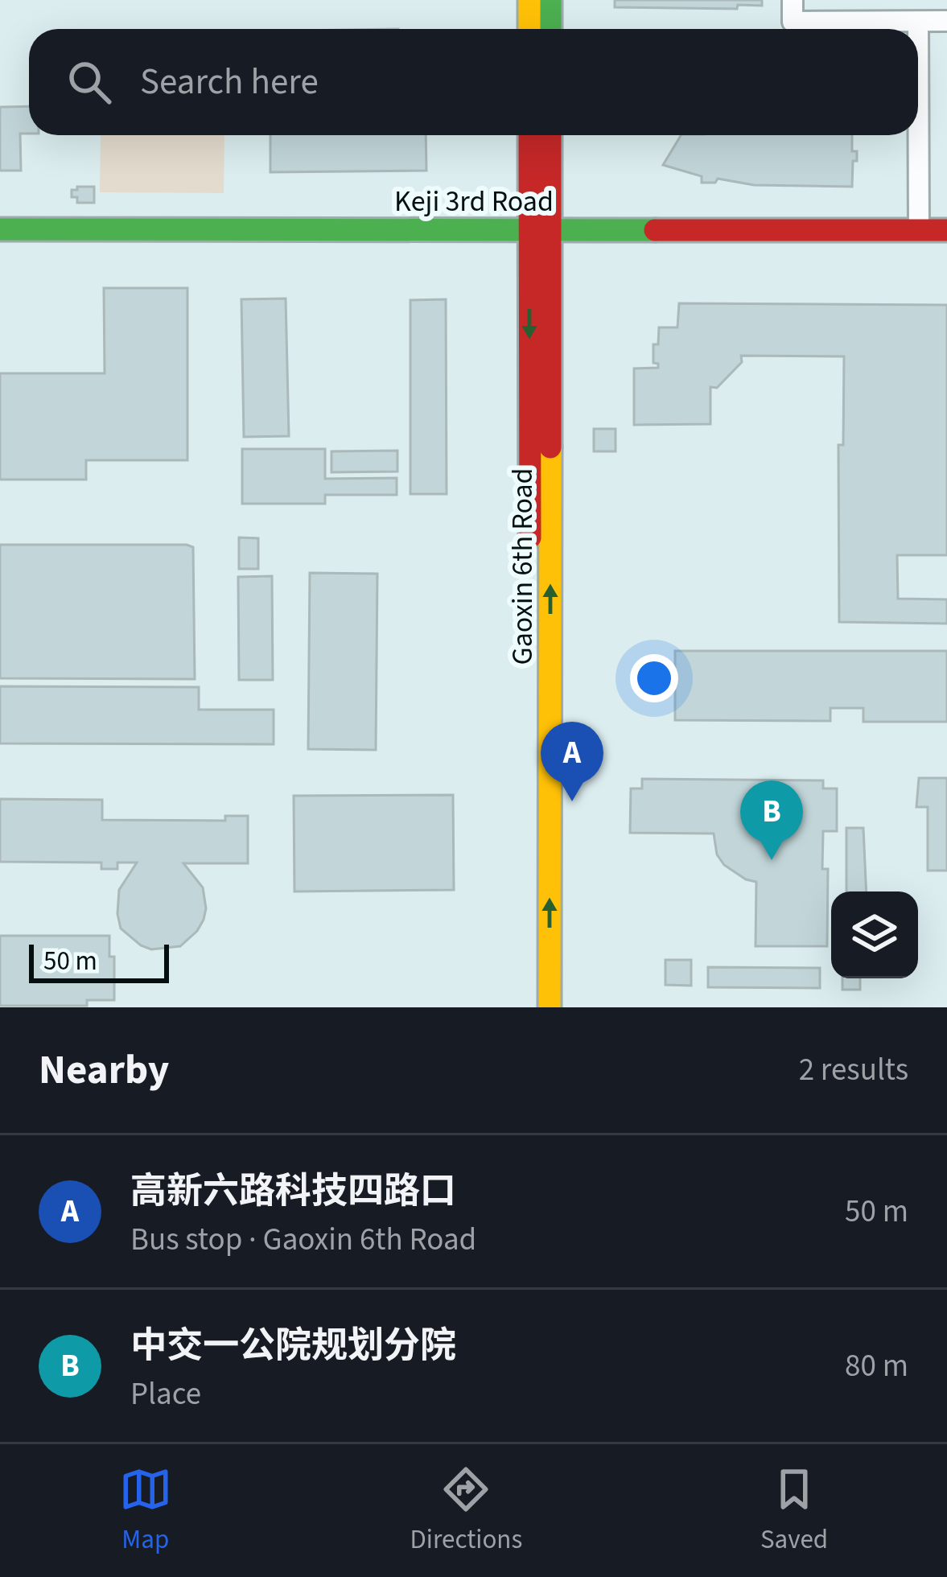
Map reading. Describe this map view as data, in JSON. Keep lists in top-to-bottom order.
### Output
{
  "streets": {
    "street": ["Keji 3rd Road", "Gaoxin 6th Road"]
  },
  "crossings": [
    ["Keji 3rd Road", "Gaoxin 6th Road"]
  ],
  "scale_bar": "50 m",
  "page": {
    "search": "Search here",
    "pins": ["A", "B"],
    "scale": "50 m",
    "heading": ["Nearby", "2 results"],
    "list": [
      {
        "mark": "A",
        "name": "高新六路科技四路口",
        "note": "Bus stop · Gaoxin 6th Road",
        "value": "50 m"
      },
      {
        "mark": "B",
        "name": "中交一公院规划分院",
        "note": "Place",
        "value": "80 m"
      }
    ],
    "nav": ["Map", "Directions", "Saved"]
  }
}
